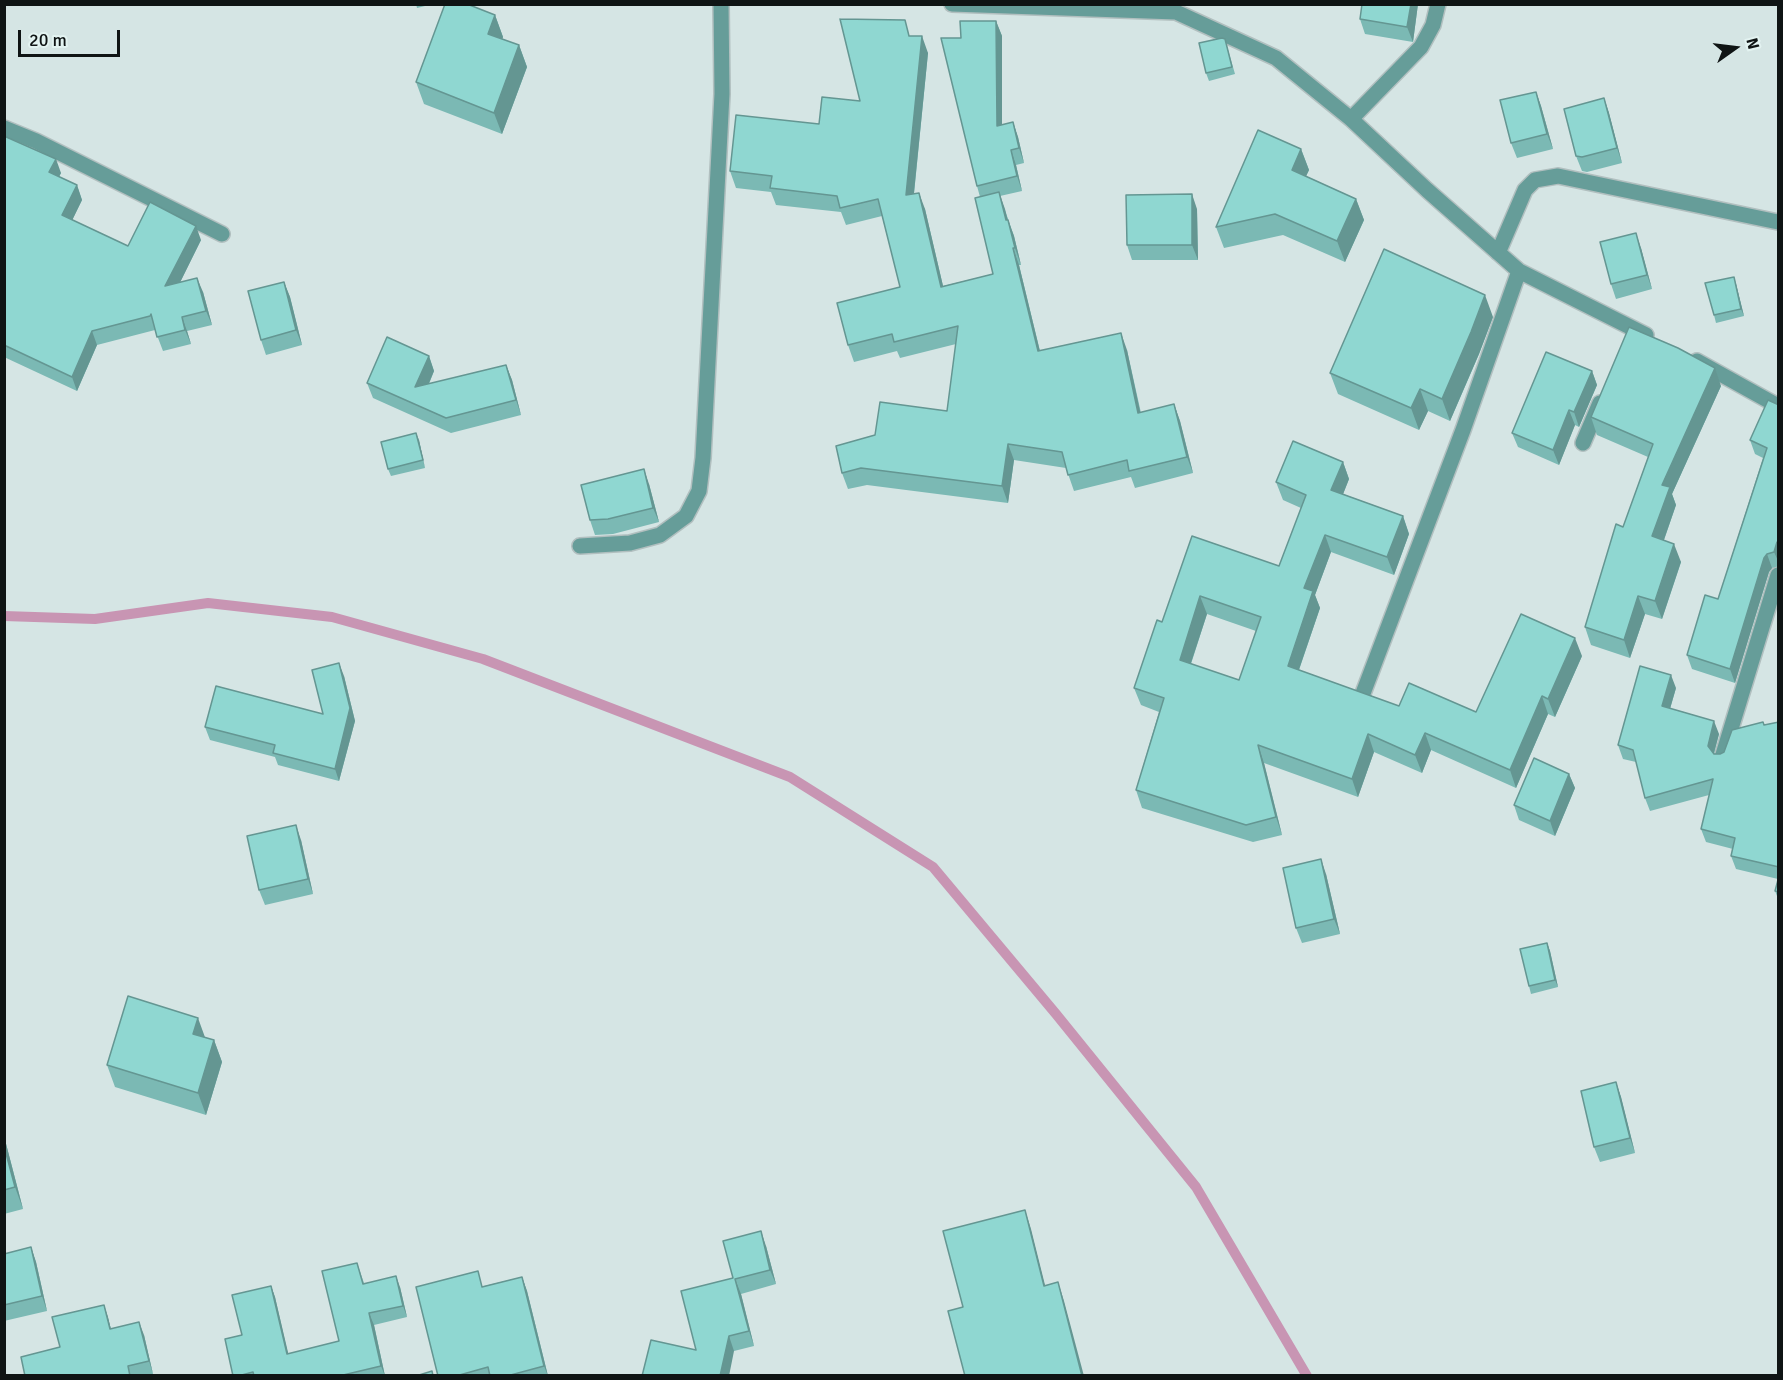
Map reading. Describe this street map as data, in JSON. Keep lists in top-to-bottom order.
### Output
{
  "scale_bar": "20 m",
  "north": "right"
}
